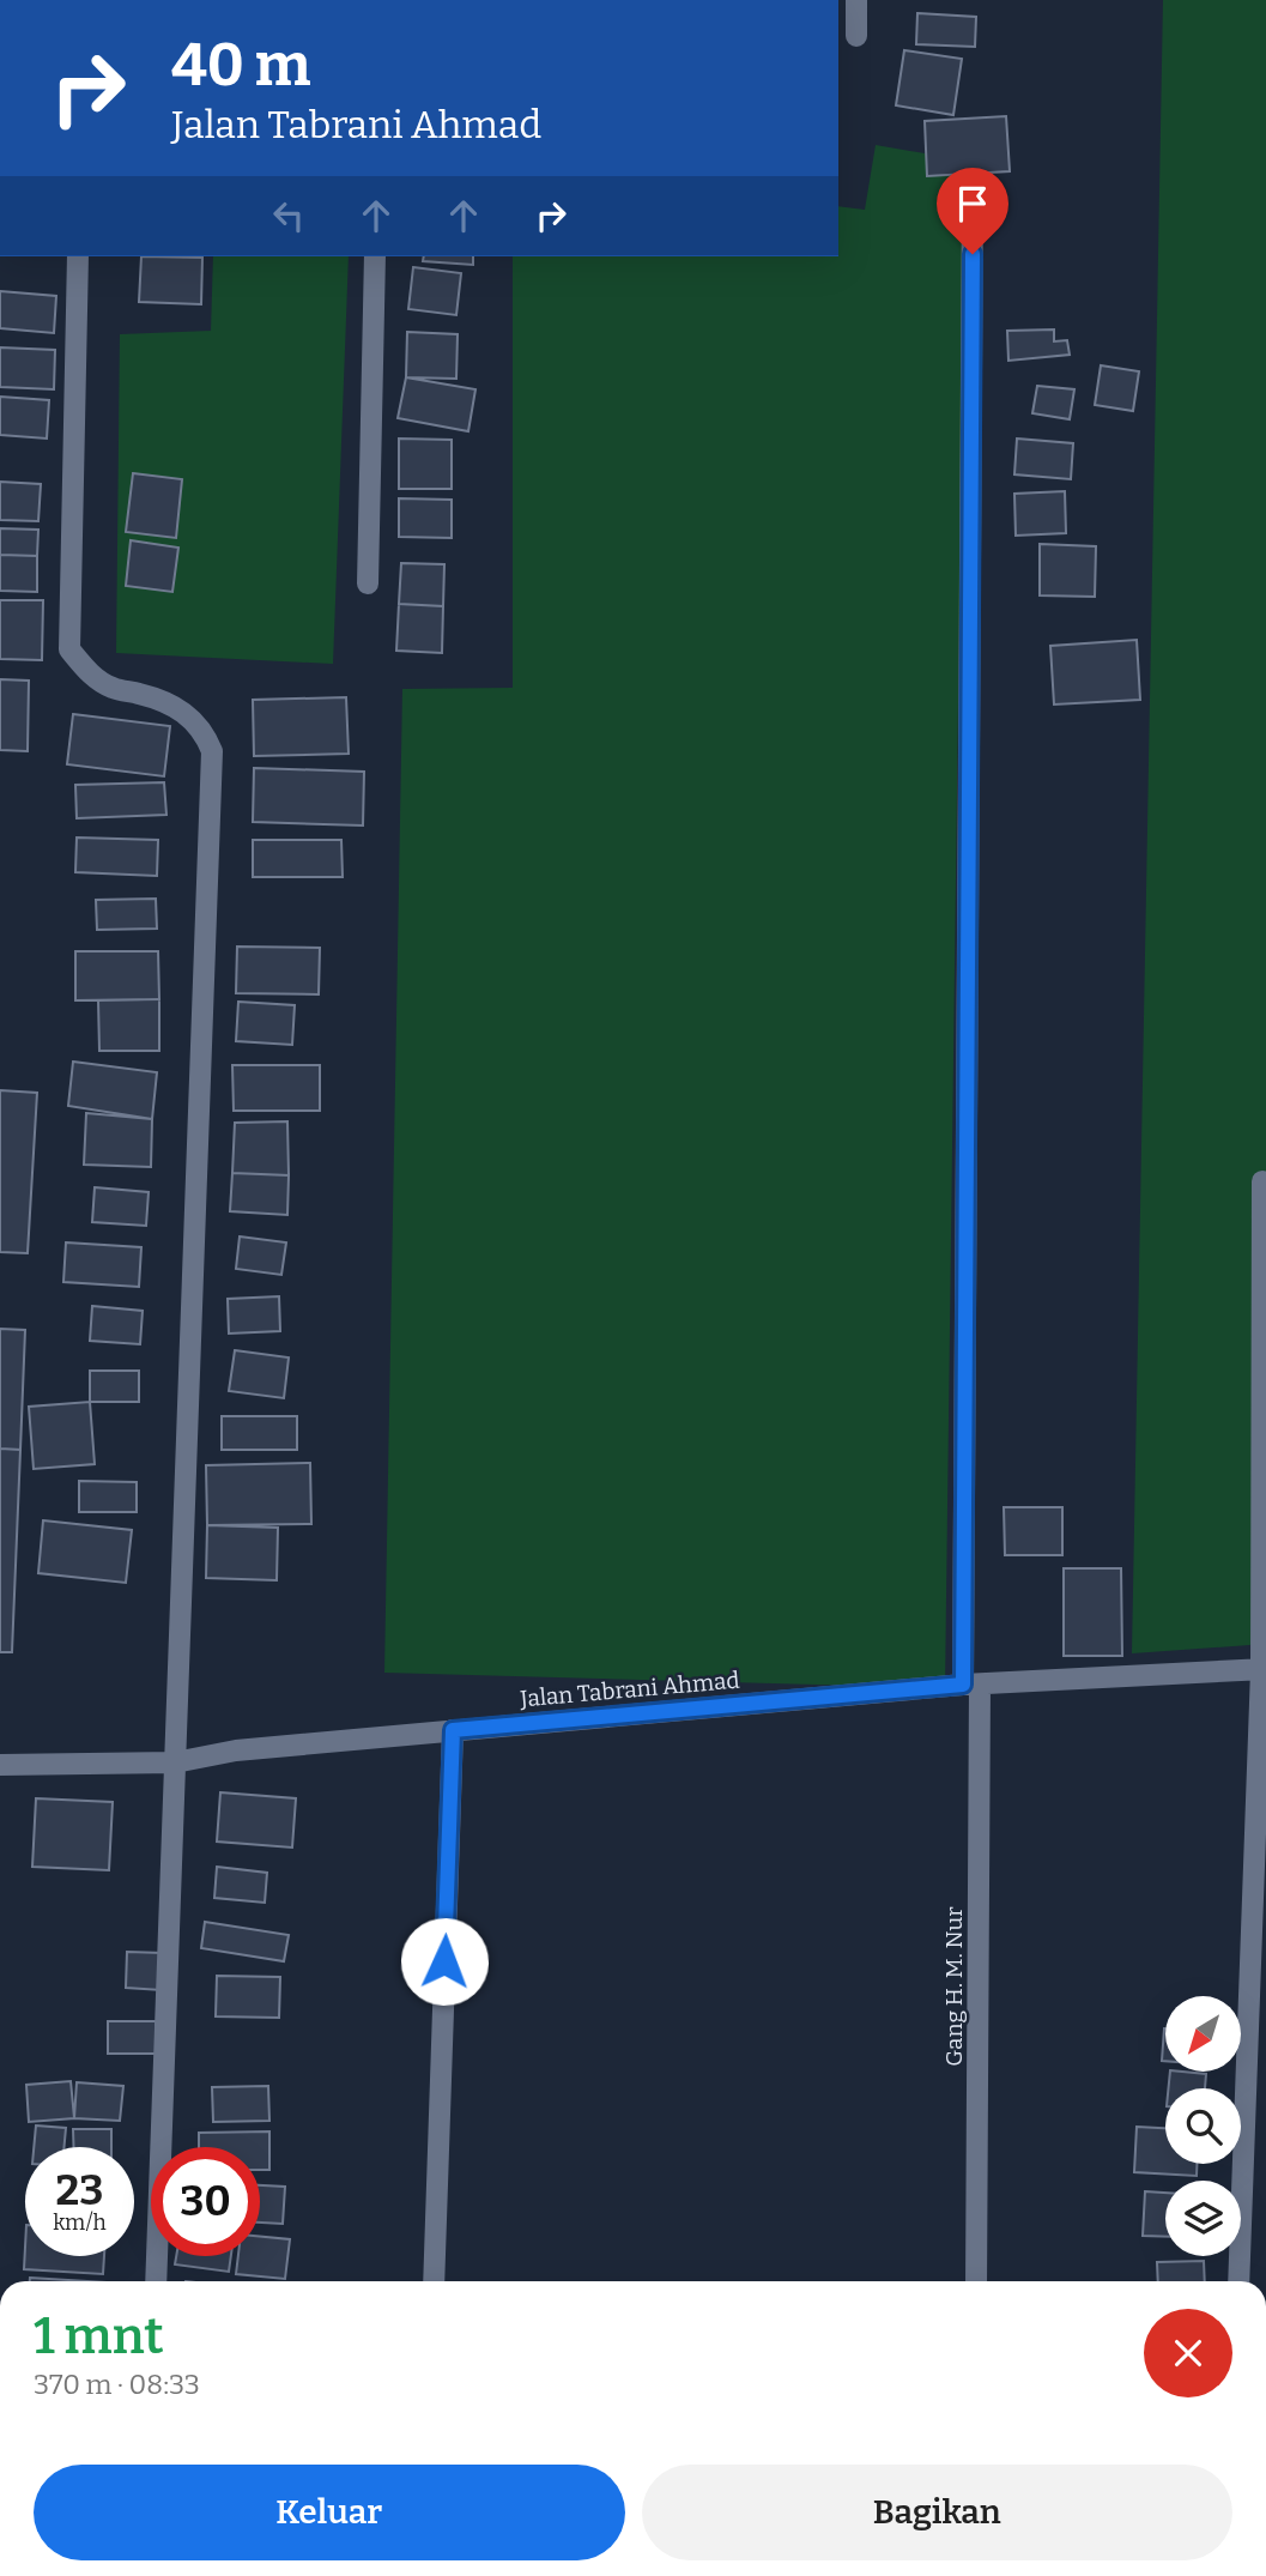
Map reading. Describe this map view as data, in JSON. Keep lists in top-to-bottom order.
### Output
{
  "streets": {
    "street": ["Jalan Tabrani Ahmad", "Gang H. M. Nur"]
  },
  "crossings": [
    ["Jalan Tabrani Ahmad", "Gang H. M. Nur"]
  ],
  "north": "bottom left",
  "page": {
    "turn": ["40 m", "Jalan Tabrani Ahmad"],
    "speed": "23 km/h",
    "limit": "30",
    "heading": ["1 mnt", "370 m · 08:33"],
    "buttons": ["Keluar", "Bagikan"]
  }
}
